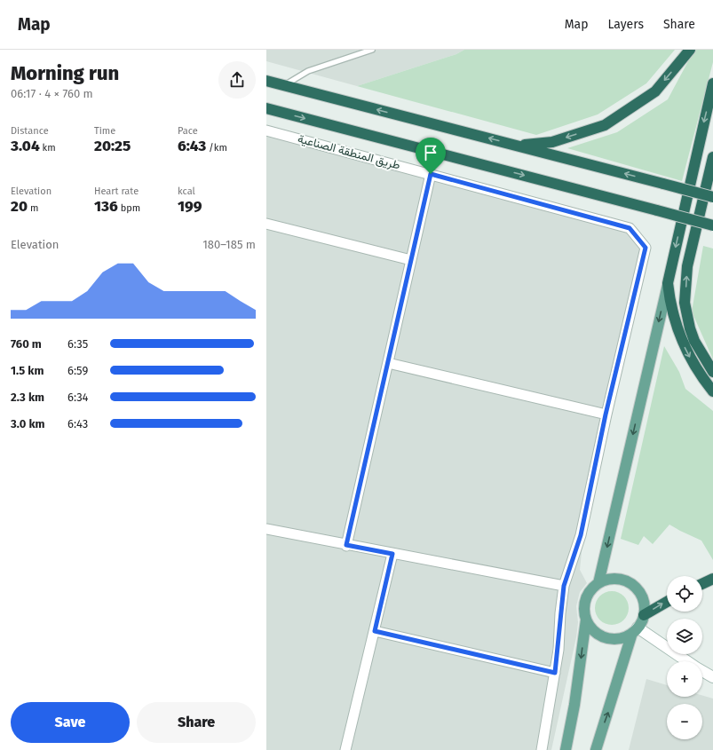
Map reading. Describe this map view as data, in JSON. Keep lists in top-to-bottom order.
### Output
{
  "streets": {
    "street": ["طريق المنطقة الصناعية"]
  },
  "page": {
    "header": "Map",
    "nav": ["Map", "Layers", "Share"],
    "heading": ["Morning run", "06:17 · 4 × 760 m"],
    "stats": [
      ["Distance", "3.04 km"],
      ["Time", "20:25"],
      ["Pace", "6:43 /km"],
      ["Elevation", "20 m"],
      ["Heart rate", "136 bpm"],
      ["kcal", "199"]
    ],
    "chart": ["Elevation", "180–185 m"],
    "list": [
      {
        "name": "760 m",
        "note": "6:35"
      },
      {
        "name": "1.5 km",
        "note": "6:59"
      },
      {
        "name": "2.3 km",
        "note": "6:34"
      },
      {
        "name": "3.0 km",
        "note": "6:43"
      }
    ],
    "map_buttons": ["+", "−"],
    "buttons": ["Save", "Share"]
  }
}
